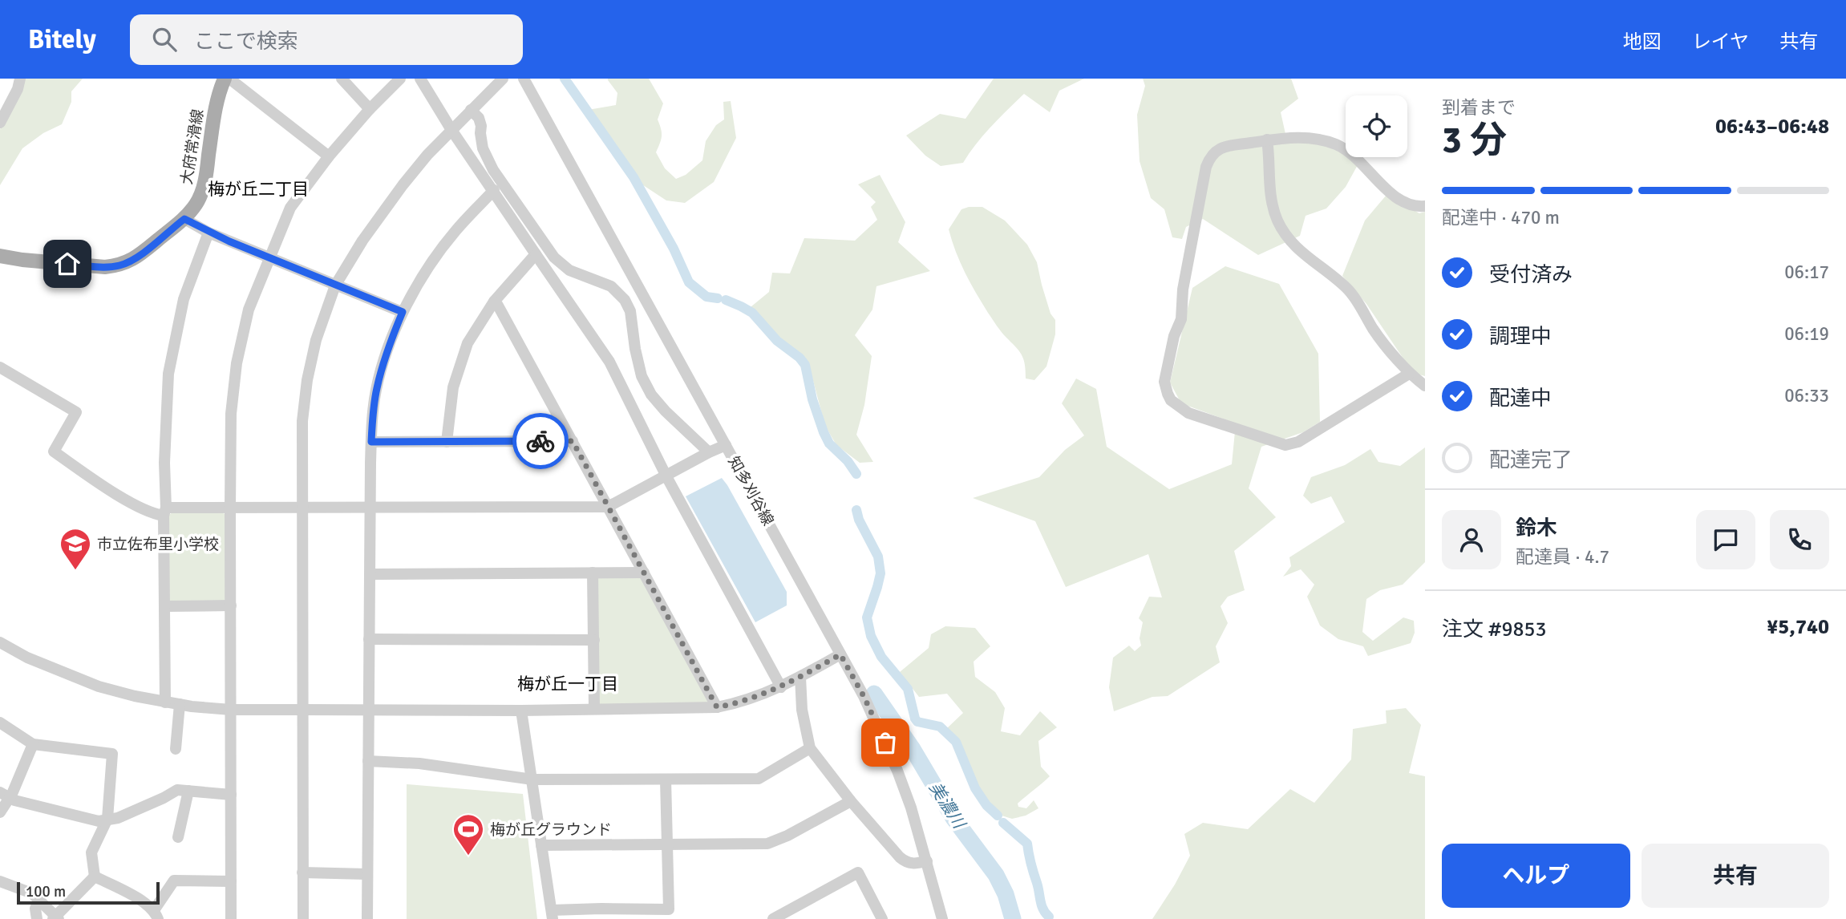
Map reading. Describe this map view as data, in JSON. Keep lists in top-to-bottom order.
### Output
{
  "streets": {
    "main road": ["大府常滑線"],
    "street": ["知多刈谷線"]
  },
  "districts": ["梅が丘二丁目", "梅が丘一丁目"],
  "water": ["美濃川"],
  "places": {
    "school or university": ["市立佐布里小学校"],
    "sports": ["梅が丘グラウンド"]
  },
  "scale_bar": "100 m",
  "page": {
    "header": "Bitely",
    "search": "ここで検索",
    "nav": ["地図", "レイヤ", "共有"],
    "heading": ["3 分", "到着まで", "06:43–06:48"],
    "panel": [
      "鈴木",
      "配達員 · 4.7",
      "注文 #9853",
      "¥5,740"
    ],
    "bar": "配達中 · 470 m",
    "list": [
      ["受付済み", "06:17"],
      ["調理中", "06:19"],
      ["配達中", "06:33"],
      "配達完了"
    ],
    "buttons": ["ヘルプ", "共有"],
    "scale": "100 m"
  }
}
